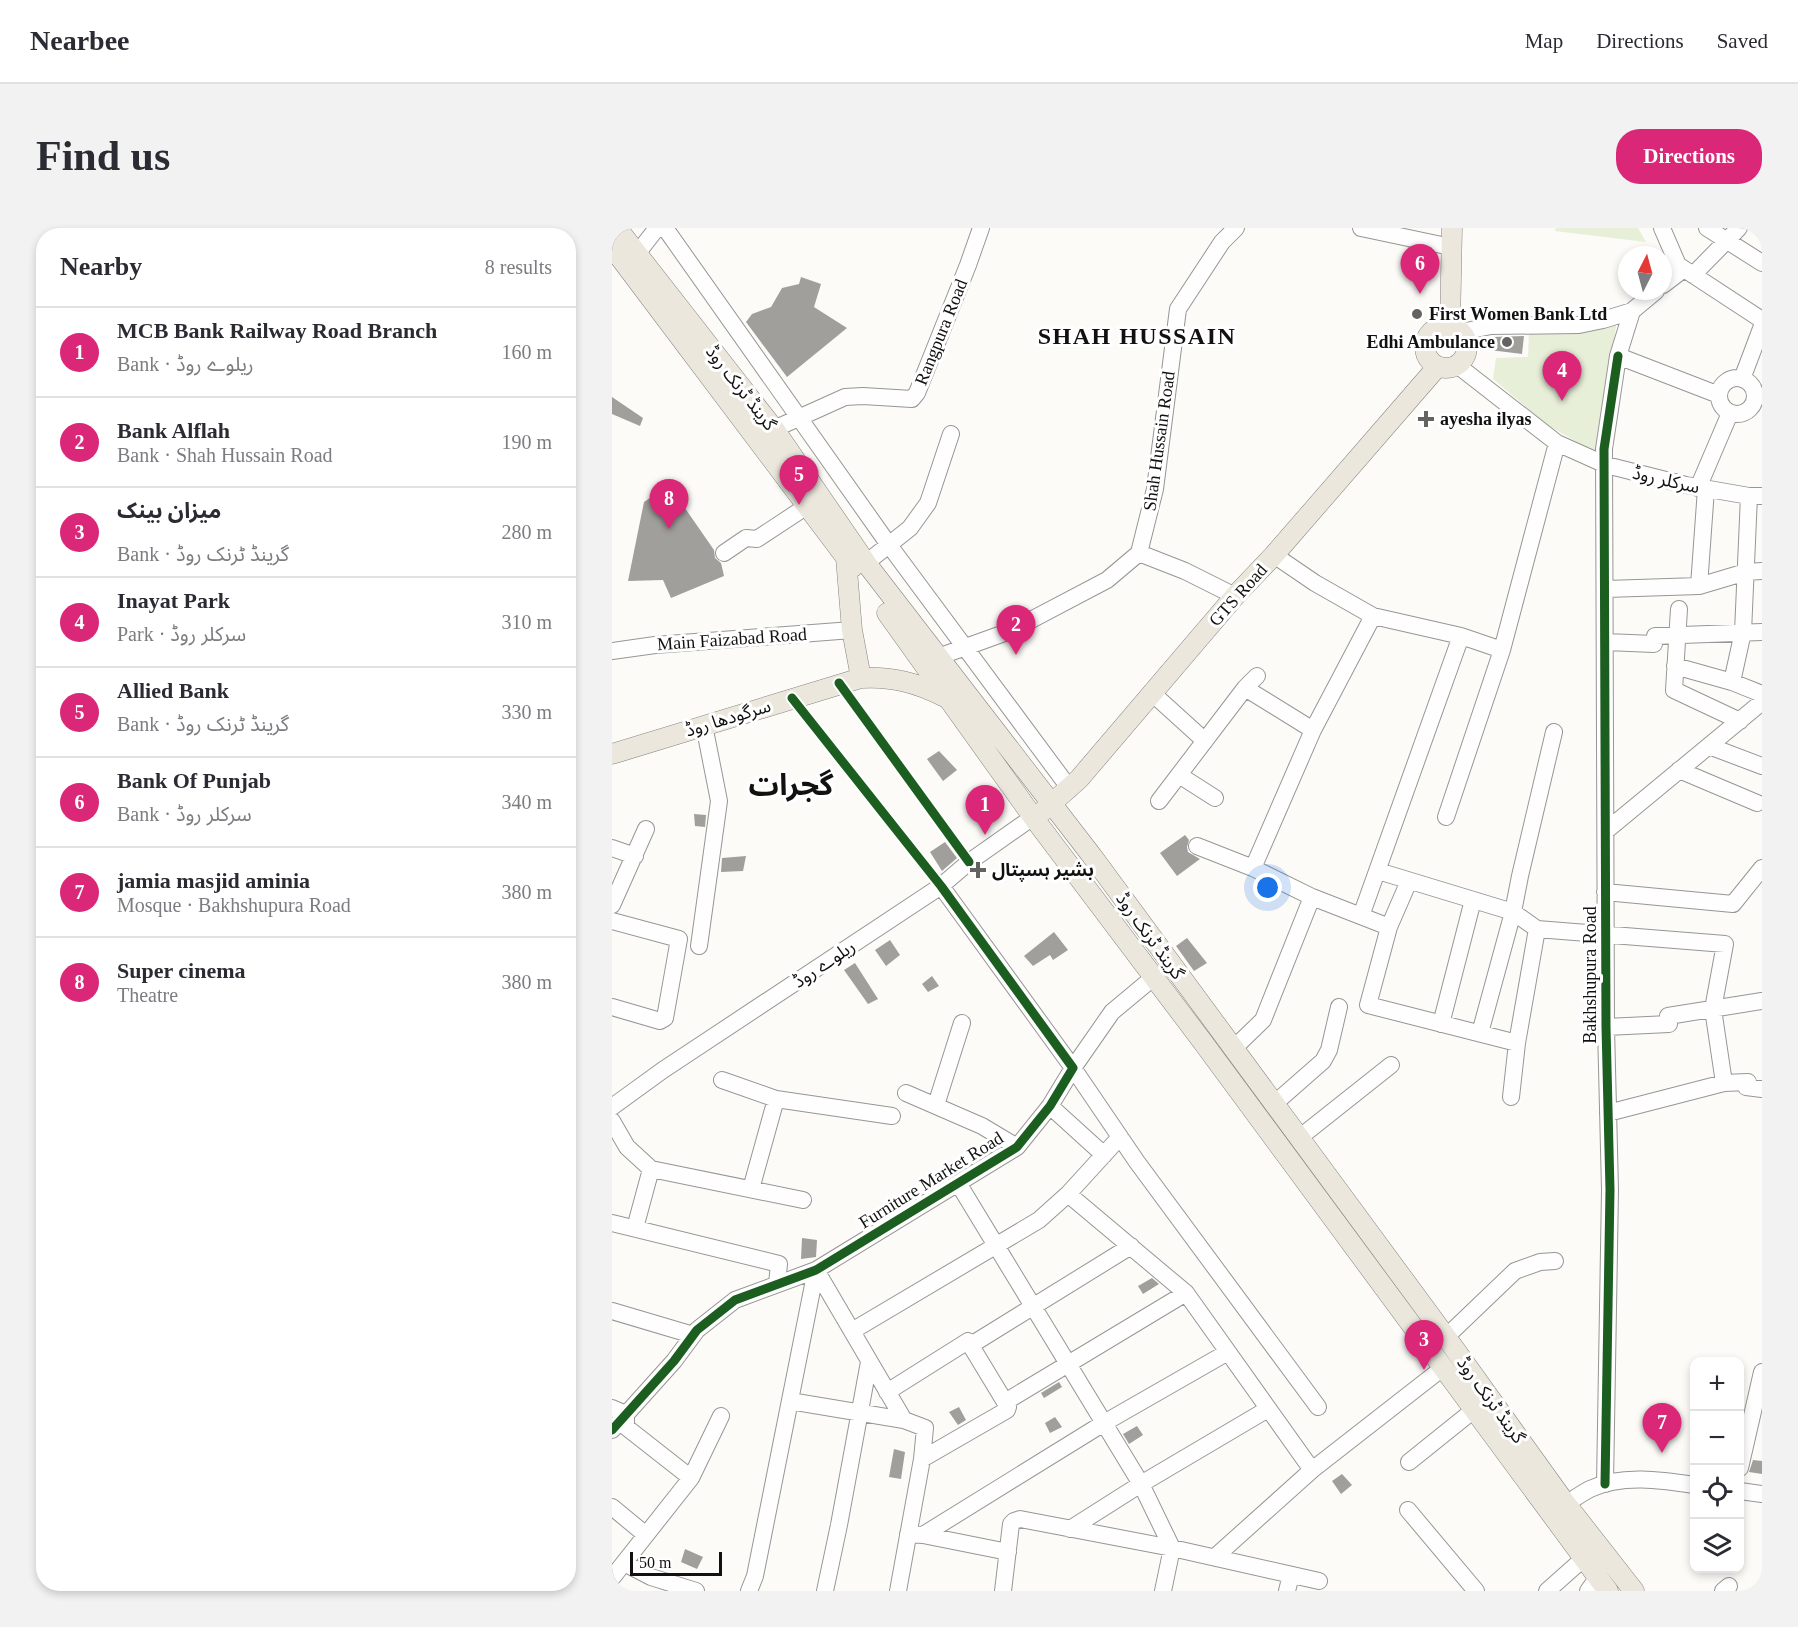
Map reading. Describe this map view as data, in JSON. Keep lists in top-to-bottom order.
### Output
{
  "streets": {
    "main road": ["گرینڈ ٹرنک روڈ", "GTS Road", "سرگودھا روڈ"],
    "street": [
      "Rangpura Road",
      "Shah Hussain Road",
      "سرکلر روڈ",
      "Main Faizabad Road",
      "ریلوے روڈ",
      "Bakhshupura Road",
      "Furniture Market Road"
    ]
  },
  "crossings": [
    ["Rangpura Road", "گرینڈ ٹرنک روڈ"],
    ["گرینڈ ٹرنک روڈ", "GTS Road"],
    ["گرینڈ ٹرنک روڈ", "سرگودھا روڈ"],
    ["گرینڈ ٹرنک روڈ", "ریلوے روڈ"],
    ["گرینڈ ٹرنک روڈ", "Furniture Market Road"],
    ["سرکلر روڈ", "GTS Road"],
    ["سرکلر روڈ", "Bakhshupura Road"],
    ["GTS Road", "ریلوے روڈ"]
  ],
  "districts": ["SHAH HUSSAIN", "گجرات"],
  "places": {
    "other": ["First Women Bank Ltd", "Edhi Ambulance"],
    "health": ["ayesha ilyas", "بشیر ہسپتال"]
  },
  "scale_bar": "50 m",
  "north": "top",
  "page": {
    "header": "Nearbee",
    "nav": ["Map", "Directions", "Saved"],
    "buttons": "Directions",
    "title": "Find us",
    "heading": ["Nearby", "8 results"],
    "pins": [
      "6",
      "4",
      "5",
      "8",
      "2",
      "1",
      "3",
      "7"
    ],
    "list": [
      {
        "mark": "1",
        "name": "MCB Bank Railway Road Branch",
        "note": "Bank · ریلوے روڈ",
        "value": "160 m"
      },
      {
        "mark": "2",
        "name": "Bank Alflah",
        "note": "Bank · Shah Hussain Road",
        "value": "190 m"
      },
      {
        "mark": "3",
        "name": "میزان بینک",
        "note": "Bank · گرینڈ ٹرنک روڈ",
        "value": "280 m"
      },
      {
        "mark": "4",
        "name": "Inayat Park",
        "note": "Park · سرکلر روڈ",
        "value": "310 m"
      },
      {
        "mark": "5",
        "name": "Allied Bank",
        "note": "Bank · گرینڈ ٹرنک روڈ",
        "value": "330 m"
      },
      {
        "mark": "6",
        "name": "Bank Of Punjab",
        "note": "Bank · سرکلر روڈ",
        "value": "340 m"
      },
      {
        "mark": "7",
        "name": "jamia masjid aminia",
        "note": "Mosque · Bakhshupura Road",
        "value": "380 m"
      },
      {
        "mark": "8",
        "name": "Super cinema",
        "note": "Theatre",
        "value": "380 m"
      }
    ],
    "map_buttons": ["+", "−"],
    "scale": "50 m"
  }
}
